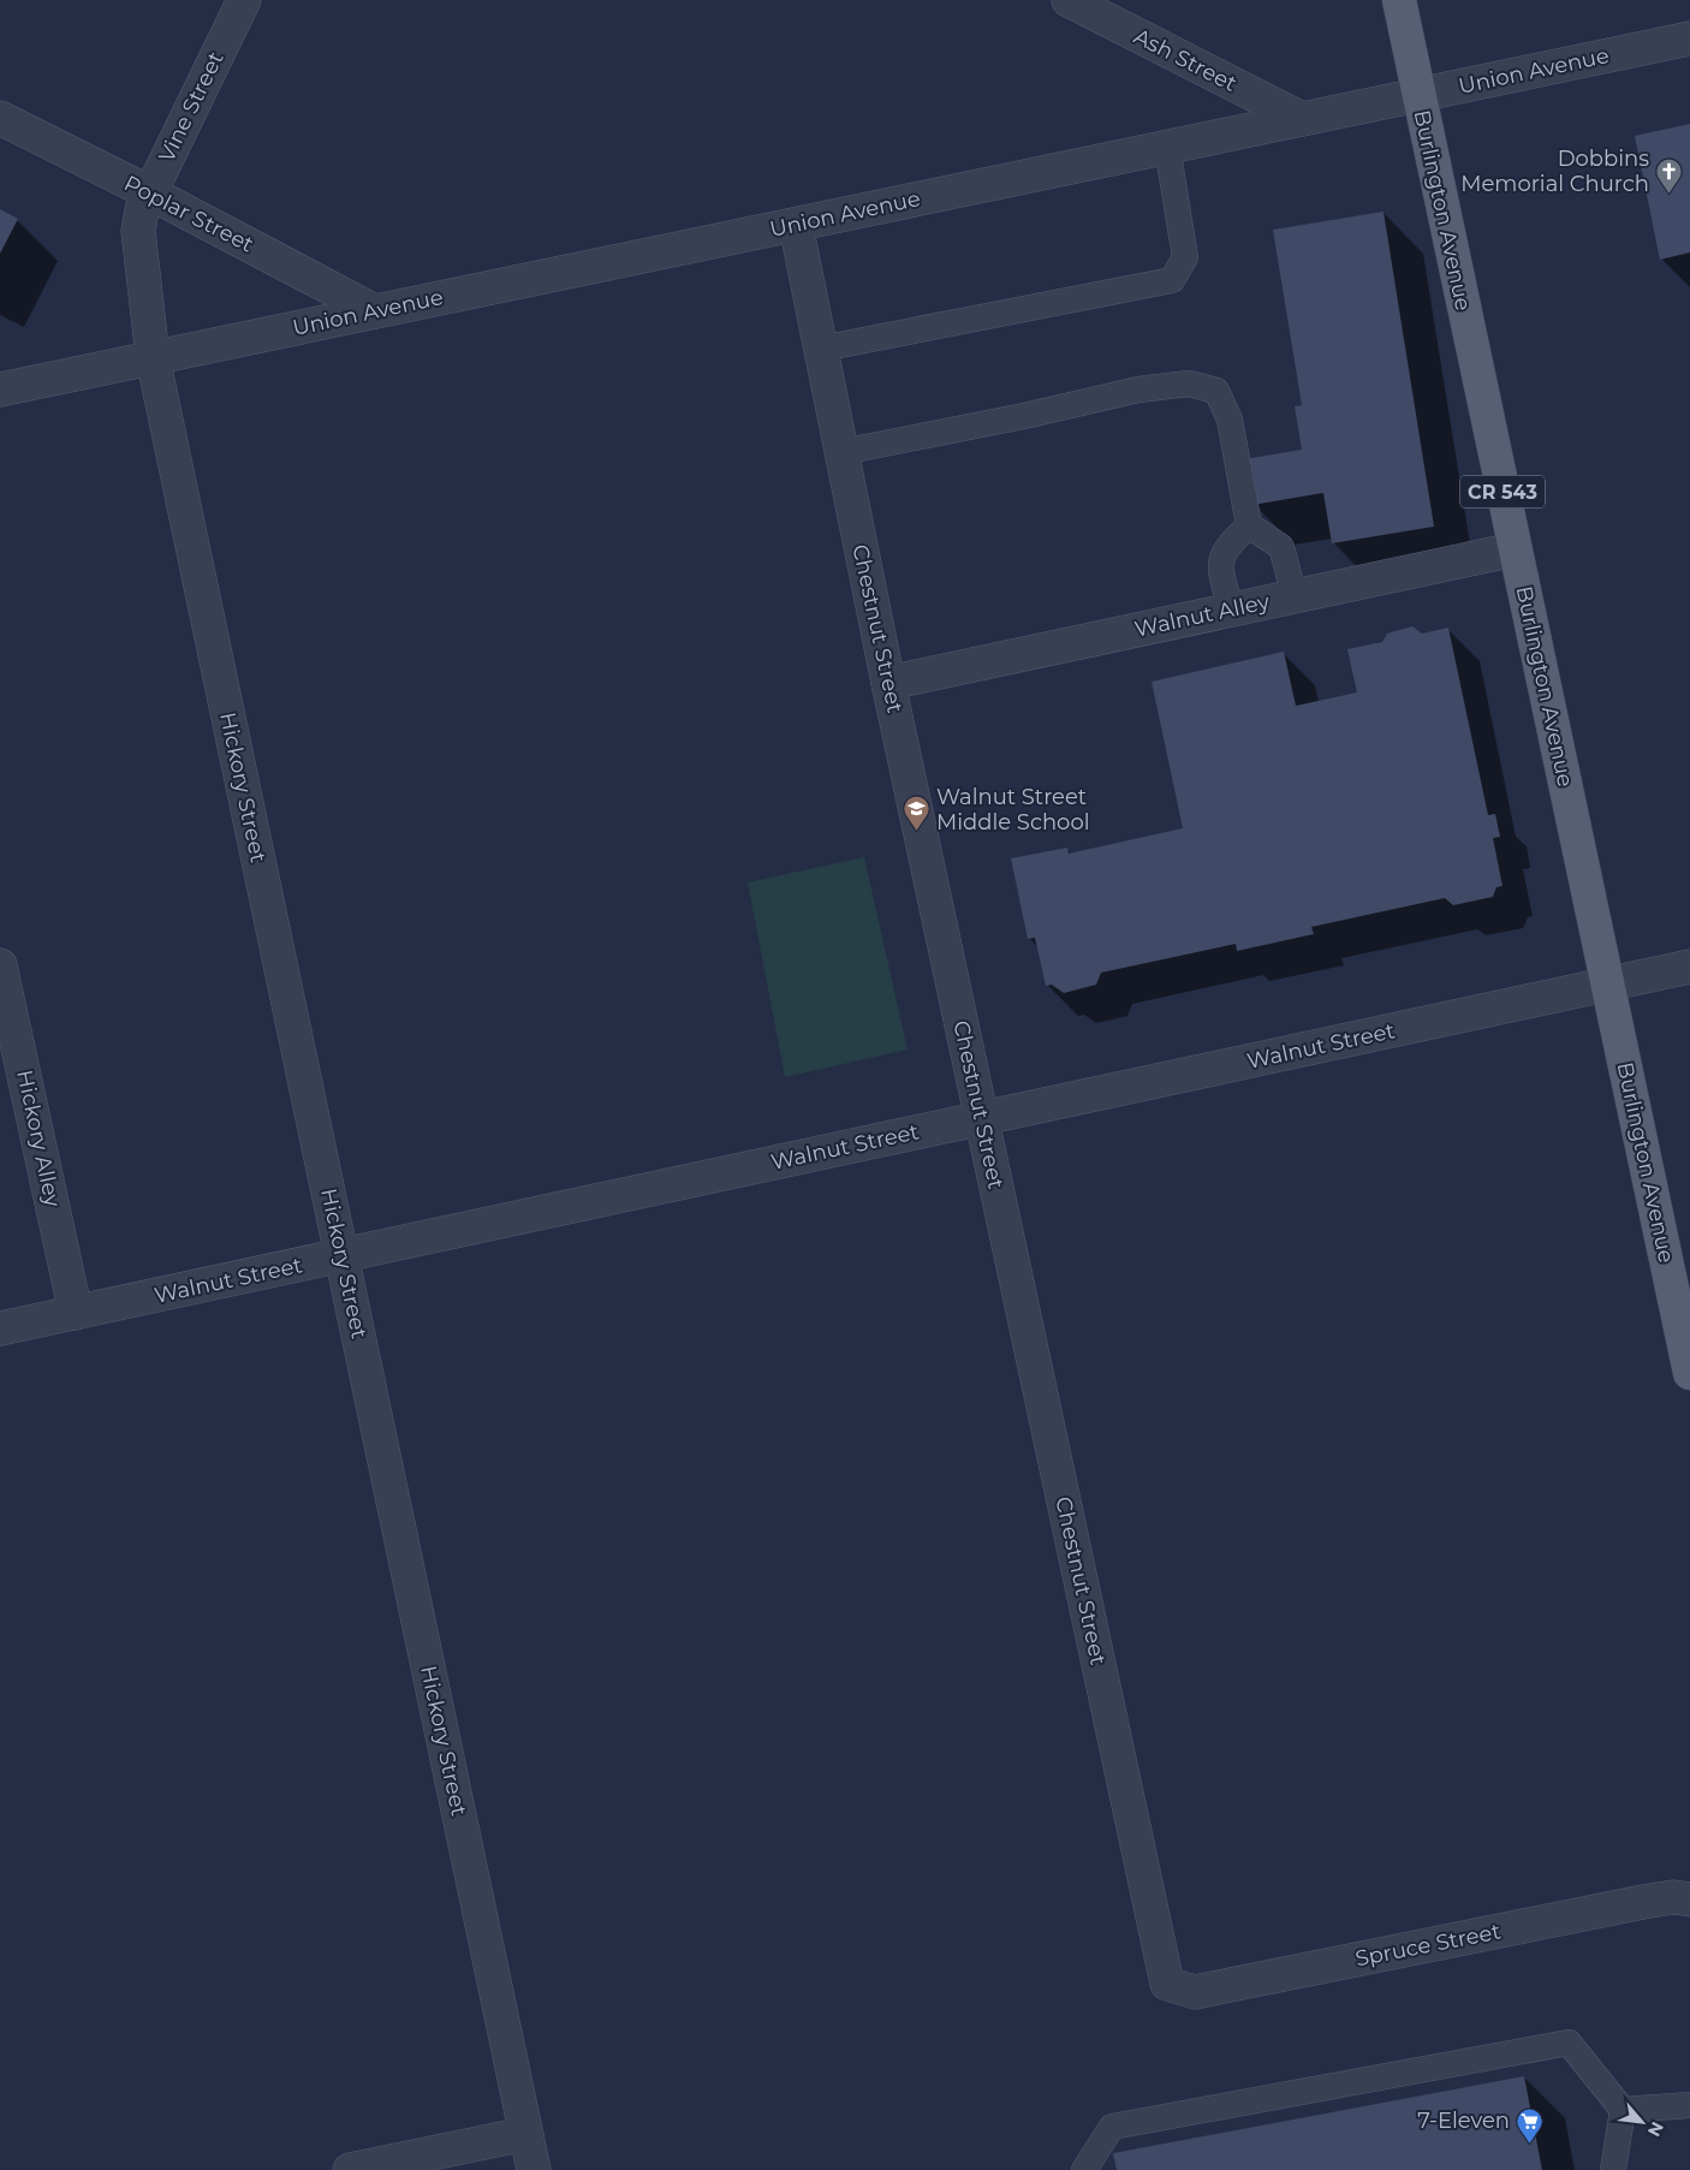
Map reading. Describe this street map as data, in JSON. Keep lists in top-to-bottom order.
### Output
{
  "streets": {
    "main road": ["Burlington Avenue", "CR 543"],
    "street": [
      "Ash Street",
      "Union Avenue",
      "Vine Street",
      "Poplar Street",
      "Walnut Alley",
      "Chestnut Street",
      "Hickory Street",
      "Walnut Street",
      "Hickory Alley",
      "Spruce Street"
    ]
  },
  "crossings": [
    ["Ash Street", "Union Avenue"],
    ["Union Avenue", "Vine Street"],
    ["Union Avenue", "Burlington Avenue"],
    ["Union Avenue", "Poplar Street"],
    ["Union Avenue", "Chestnut Street"],
    ["Union Avenue", "Hickory Street"],
    ["Vine Street", "Poplar Street"],
    ["Vine Street", "Hickory Street"],
    ["Burlington Avenue", "Walnut Alley"],
    ["Burlington Avenue", "Walnut Street"],
    ["Walnut Alley", "Chestnut Street"],
    ["Chestnut Street", "Walnut Street"],
    ["Chestnut Street", "Spruce Street"],
    ["Hickory Street", "Walnut Street"],
    ["Walnut Street", "Hickory Alley"]
  ],
  "places": {
    "church": ["Dobbins Memorial Church"],
    "school or university": ["Walnut Street Middle School"],
    "supermarket": ["7-Eleven"]
  },
  "north": "bottom right"
}
